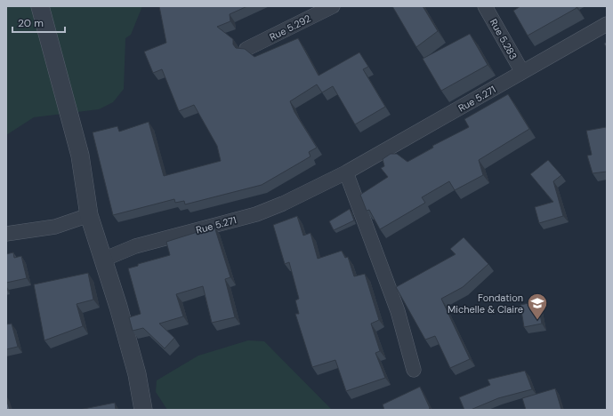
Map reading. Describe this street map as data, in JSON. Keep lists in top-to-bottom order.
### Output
{
  "streets": {
    "street": ["Rue 5.292", "Rue 5.283", "Rue 5.271"]
  },
  "crossings": [
    ["Rue 5.283", "Rue 5.271"]
  ],
  "places": {
    "school or university": ["Fondation Michelle & Claire"]
  },
  "scale_bar": "20 m"
}
